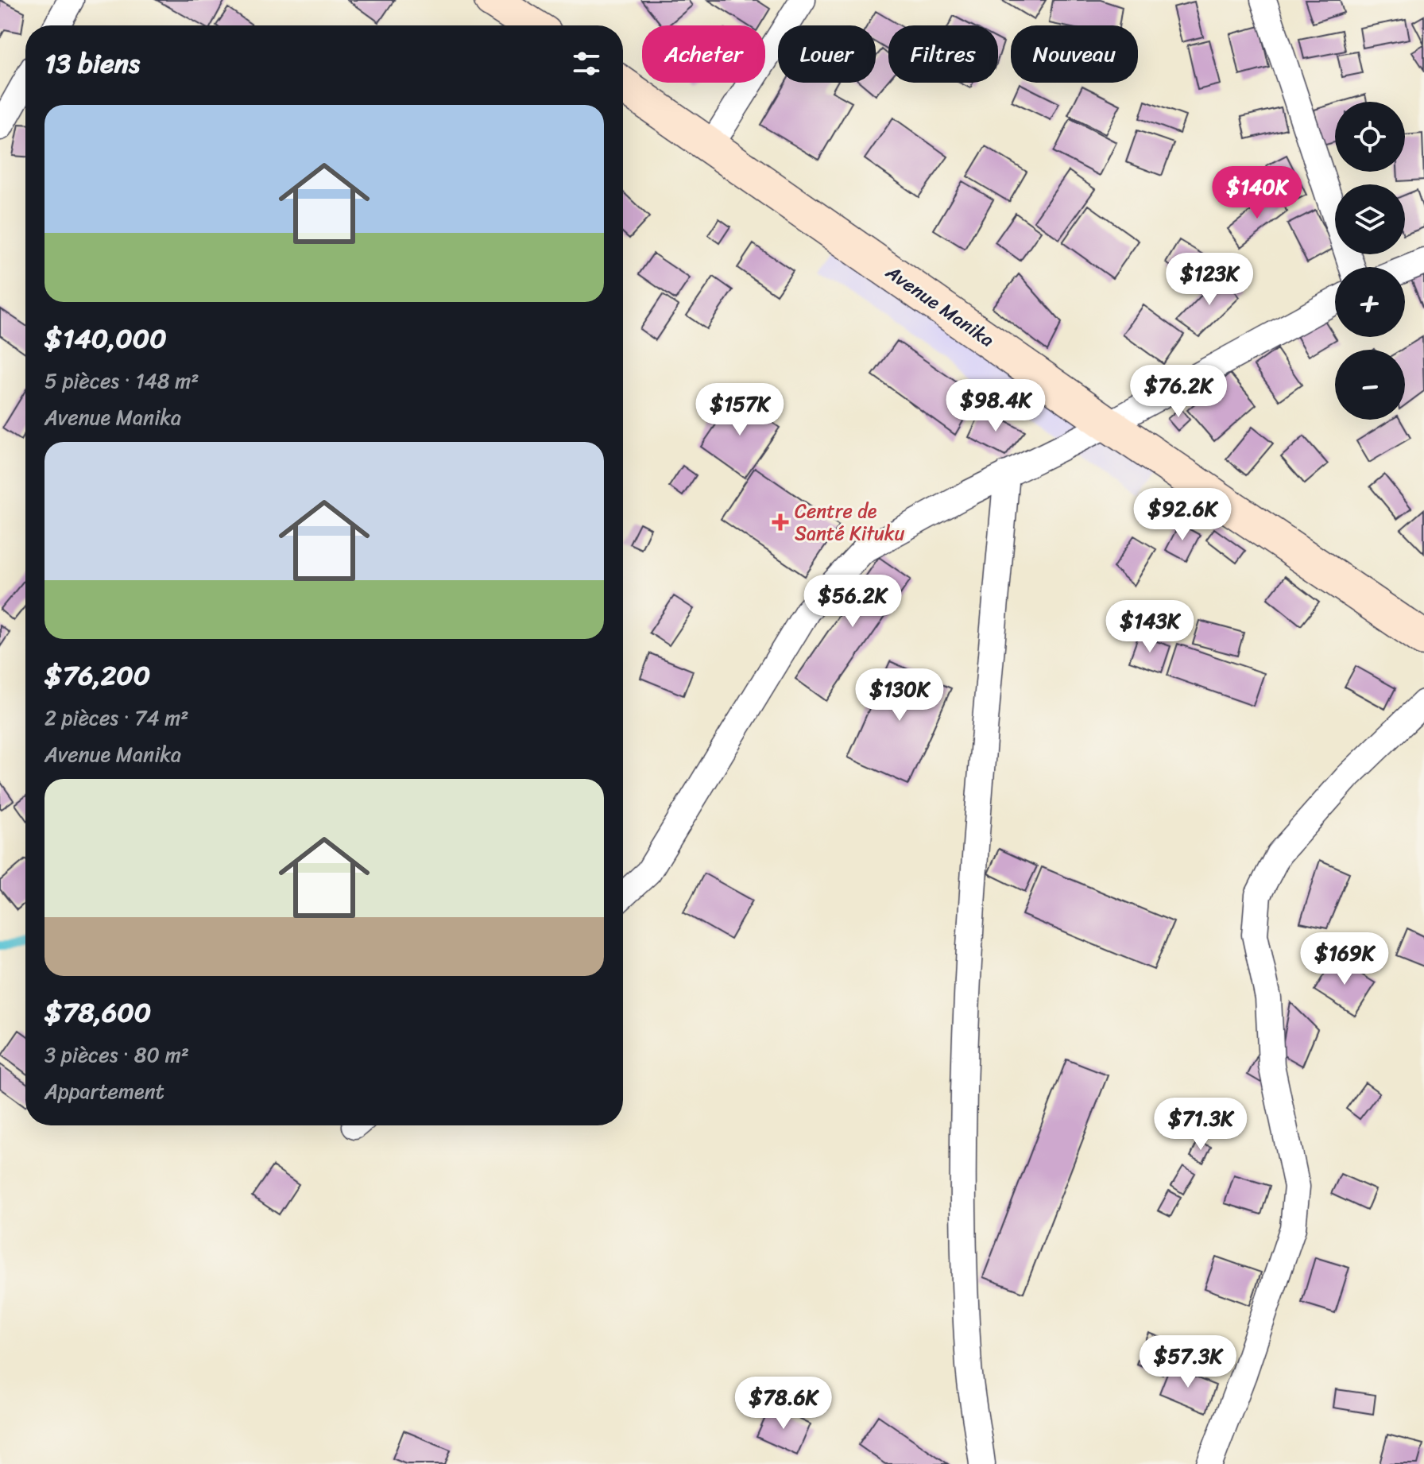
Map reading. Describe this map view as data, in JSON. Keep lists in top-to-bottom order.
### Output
{
  "streets": {
    "street": ["Avenue Manika"]
  },
  "places": {
    "health": ["Centre de Santé Kituku"]
  },
  "page": {
    "chip": [
      "Acheter",
      "Louer",
      "Filtres",
      "Nouveau"
    ],
    "heading": "13 biens",
    "map_buttons": ["+", "−"],
    "list": [
      {
        "name": "$140,000",
        "note": "5 pièces · 148 m² · Avenue Manika"
      },
      {
        "name": "$76,200",
        "note": "2 pièces · 74 m² · Avenue Manika"
      },
      {
        "name": "$78,600",
        "note": "3 pièces · 80 m² · Appartement"
      }
    ],
    "price": [
      "$140K",
      "$123K",
      "$76.2K",
      "$98.4K",
      "$157K",
      "$92.6K",
      "$56.2K",
      "$143K",
      "$130K",
      "$169K",
      "$71.3K",
      "$57.3K",
      "$78.6K"
    ]
  }
}
